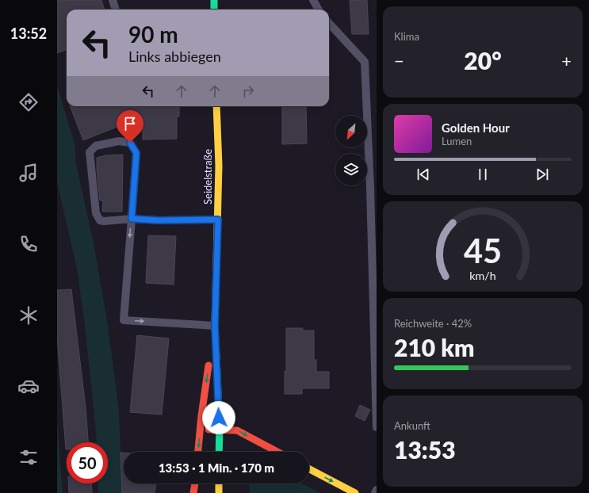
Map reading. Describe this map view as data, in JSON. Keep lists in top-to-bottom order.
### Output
{
  "streets": {
    "main road": ["Seidelstraße"]
  },
  "north": "bottom left",
  "page": {
    "tabs": "13:52",
    "tile": [
      "Klima",
      ["Reichweite · 42%", "210 km"],
      ["Ankunft", "13:53"]
    ],
    "turn": ["90 m", "Links abbiegen"],
    "heat": ["−", "20°", "+"],
    "song": ["Golden Hour", "Lumen"],
    "limit": "50",
    "trip": "13:53 · 1 Min. · 170 m",
    "gauge": ["45", "km/h"]
  }
}
